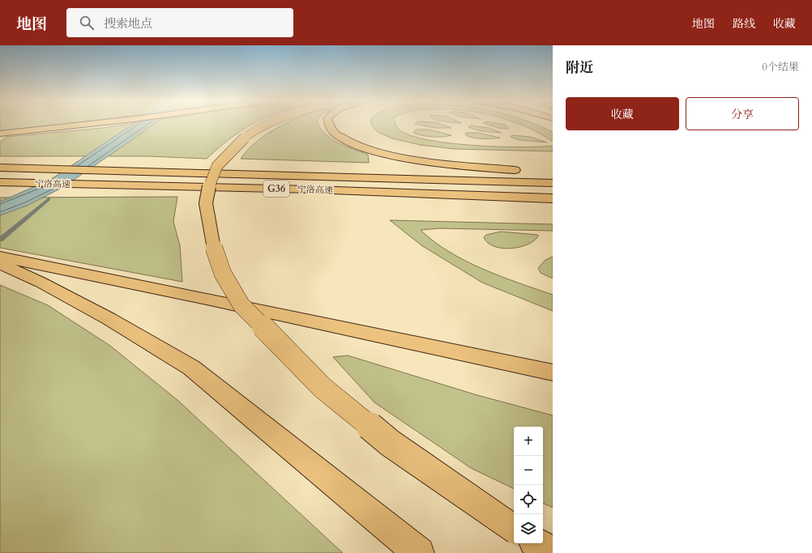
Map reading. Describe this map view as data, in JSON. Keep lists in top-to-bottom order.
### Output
{
  "streets": {
    "highway": ["宁洛高速", "G36"]
  },
  "page": {
    "header": "地图",
    "search": "搜索地点",
    "nav": ["地图", "路线", "收藏"],
    "heading": ["附近", "0个结果"],
    "buttons": ["收藏", "分享"],
    "map_buttons": ["+", "−"]
  }
}
